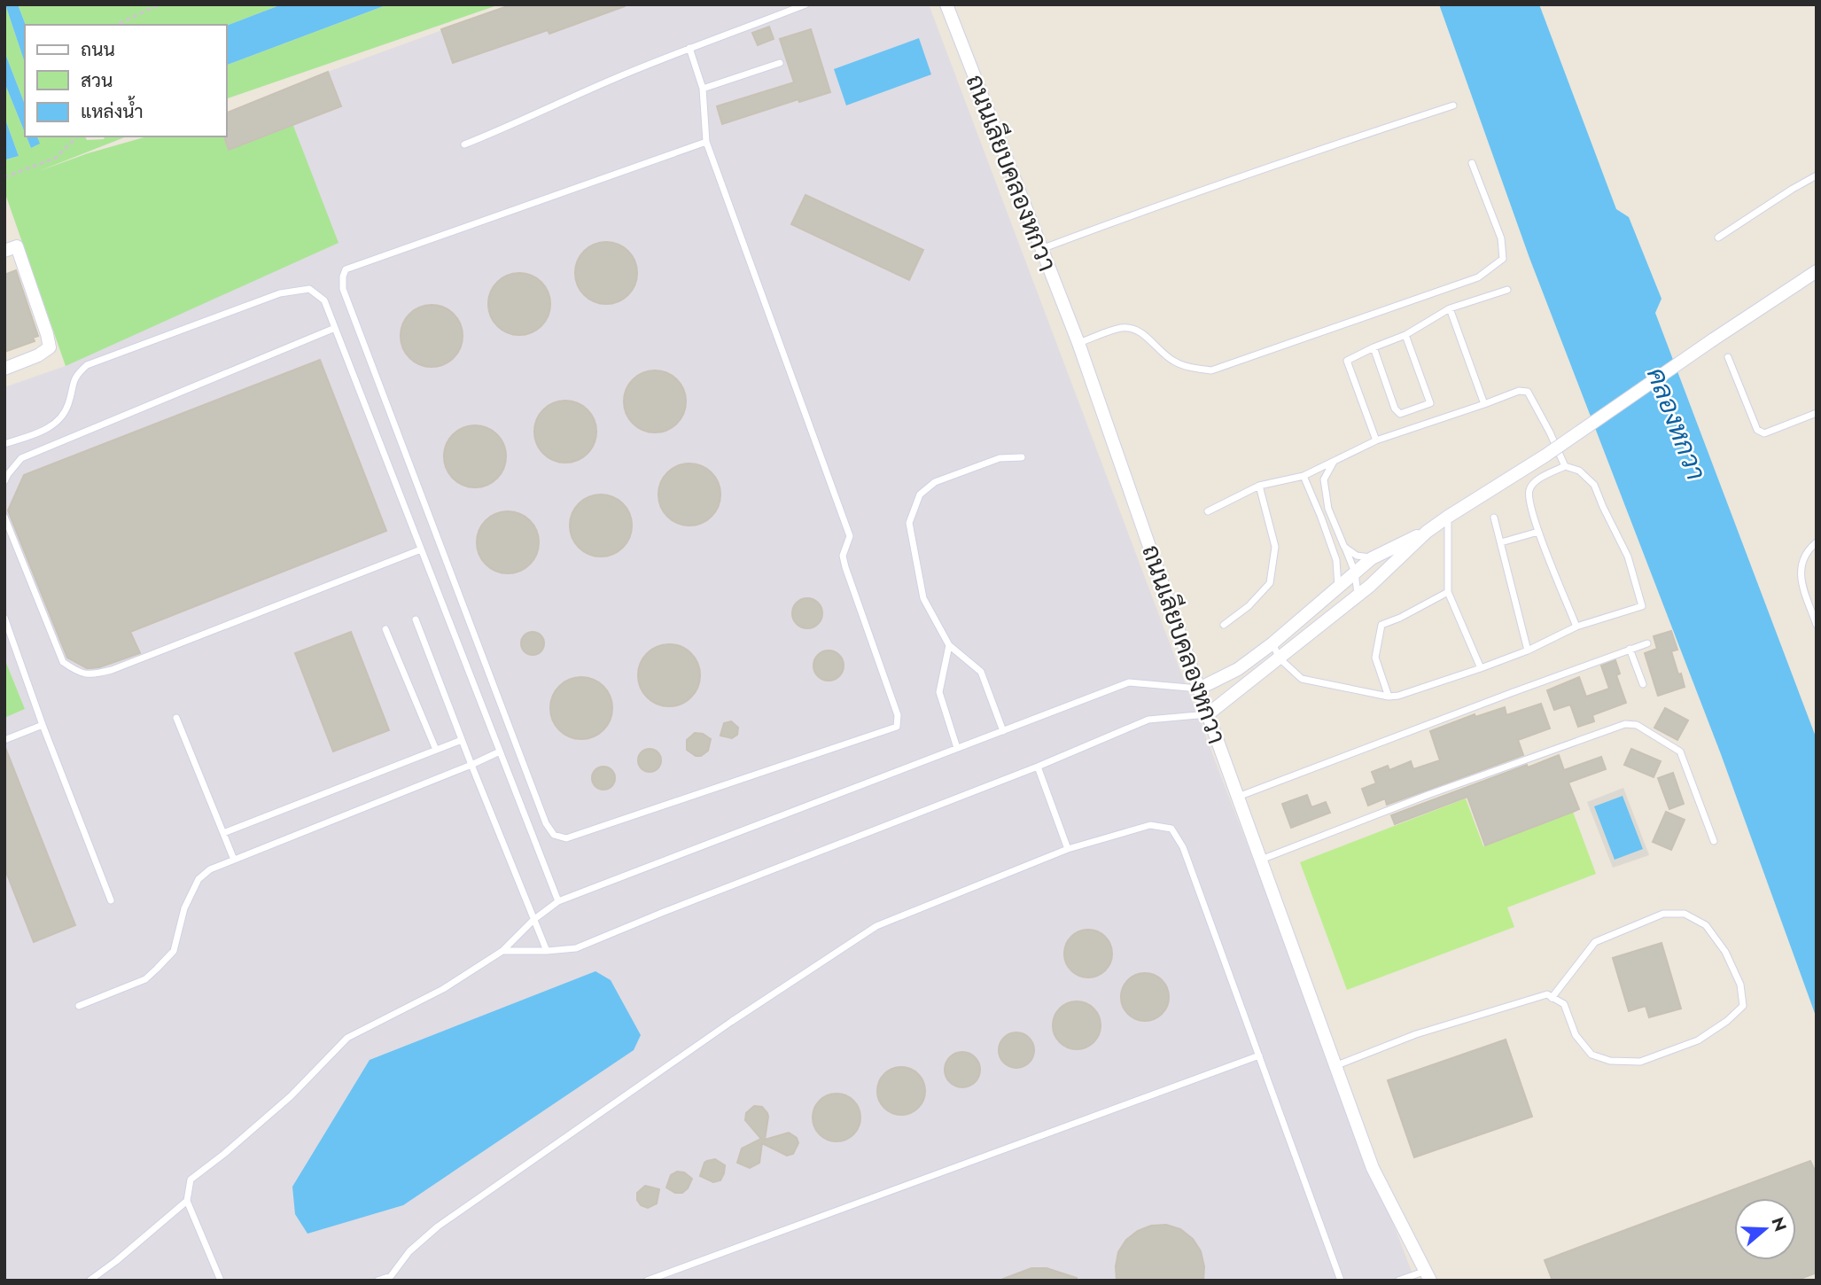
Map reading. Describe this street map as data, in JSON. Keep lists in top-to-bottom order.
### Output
{
  "streets": {
    "street": ["ถนนเลียบคลองหกวา"]
  },
  "water": ["คลองหกวา"],
  "legend": ["ถนน", "สวน", "แหล่งน้ำ"],
  "north": "right"
}
